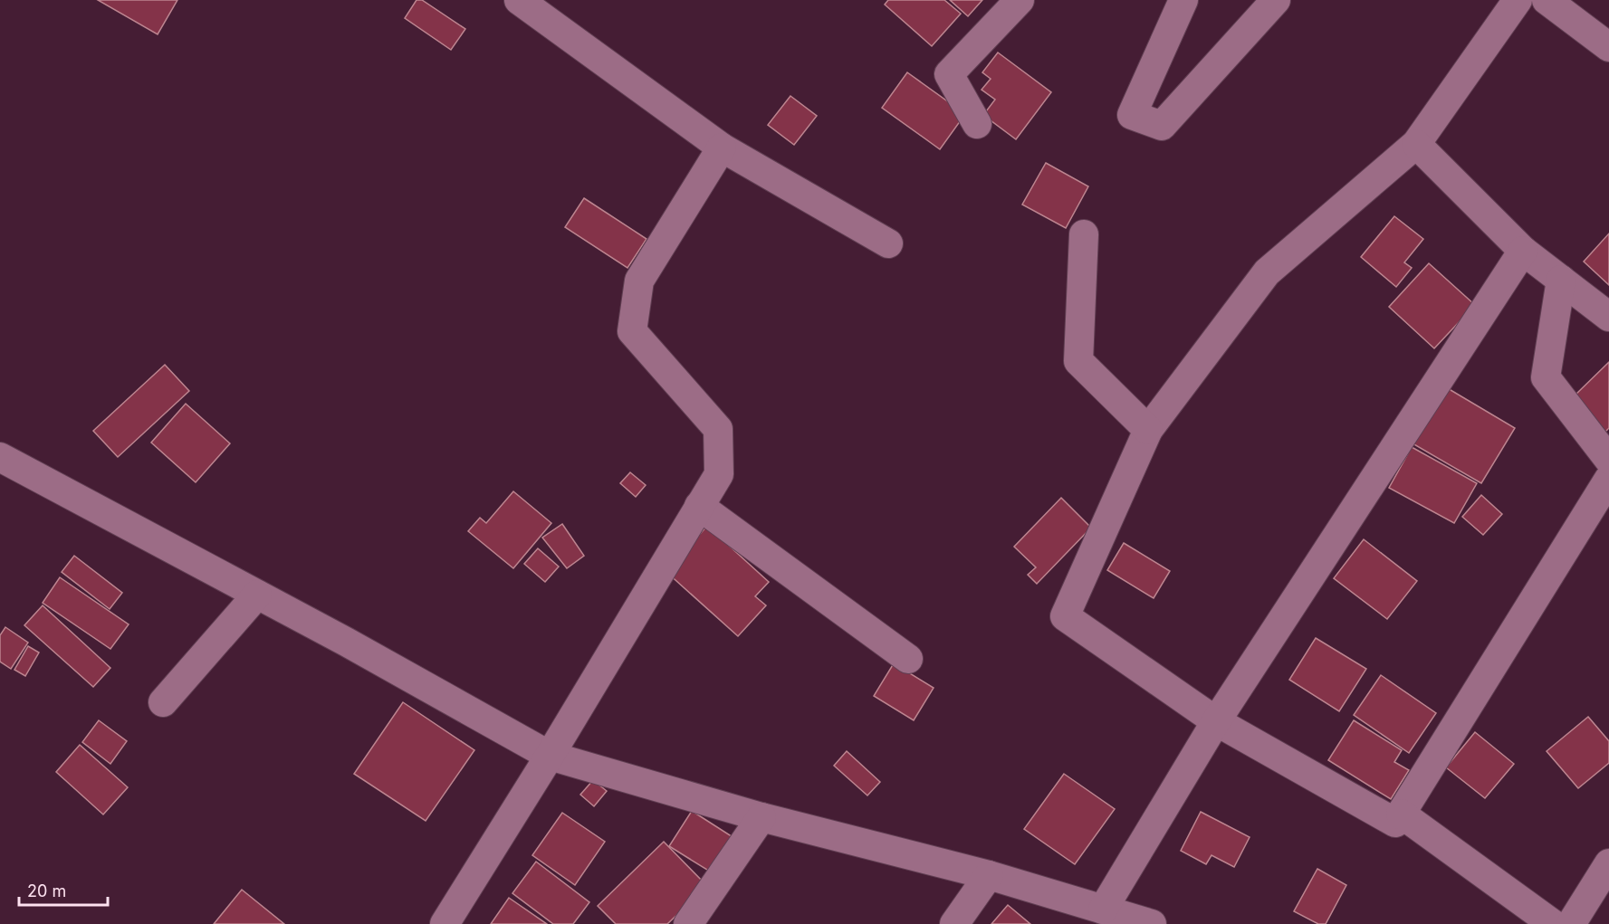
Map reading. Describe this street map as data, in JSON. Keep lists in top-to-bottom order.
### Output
{
  "scale_bar": "20 m"
}
